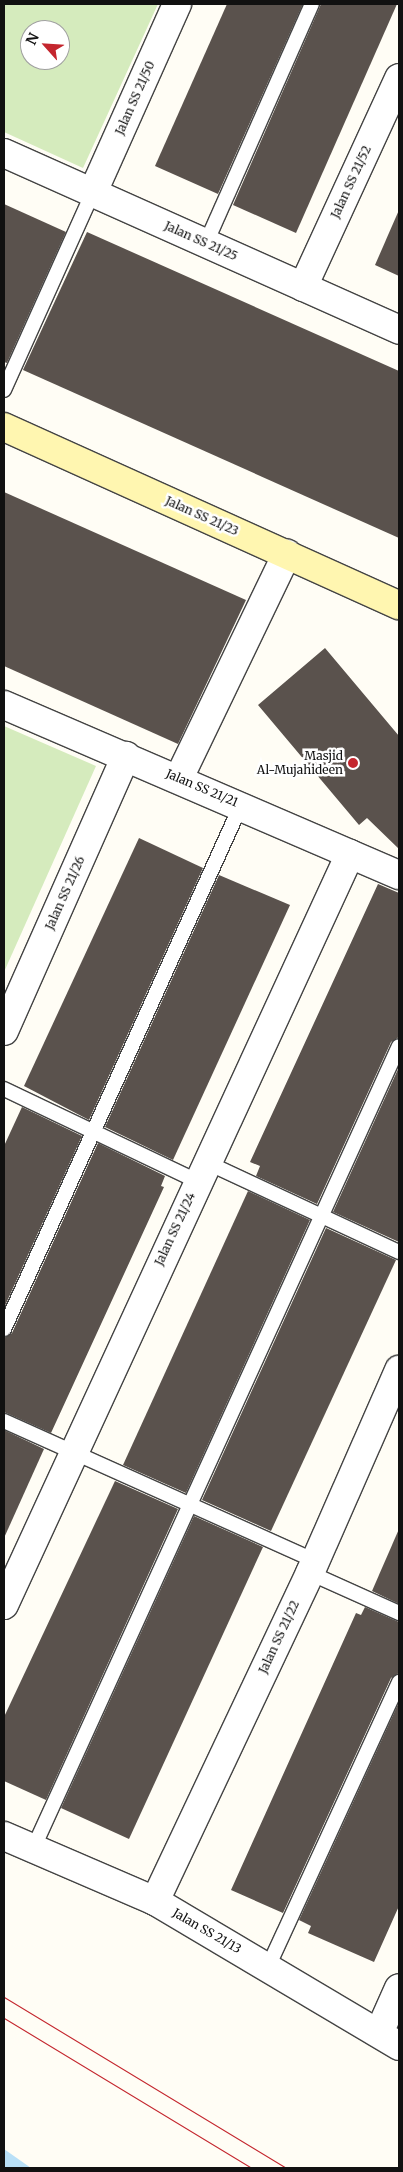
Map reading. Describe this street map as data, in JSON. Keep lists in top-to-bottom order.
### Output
{
  "streets": {
    "street": [
      "Jalan SS 21/50",
      "Jalan SS 21/52",
      "Jalan SS 21/25",
      "Jalan SS 21/23",
      "Jalan SS 21/21",
      "Jalan SS 21/26",
      "Jalan SS 21/24",
      "Jalan SS 21/22",
      "Jalan SS 21/13"
    ]
  },
  "crossings": [
    ["Jalan SS 21/50", "Jalan SS 21/25"],
    ["Jalan SS 21/52", "Jalan SS 21/25"],
    ["Jalan SS 21/21", "Jalan SS 21/26"],
    ["Jalan SS 21/21", "Jalan SS 21/24"],
    ["Jalan SS 21/22", "Jalan SS 21/13"]
  ],
  "places": ["Masjid Al-Mujahideen"],
  "north": "top left"
}
